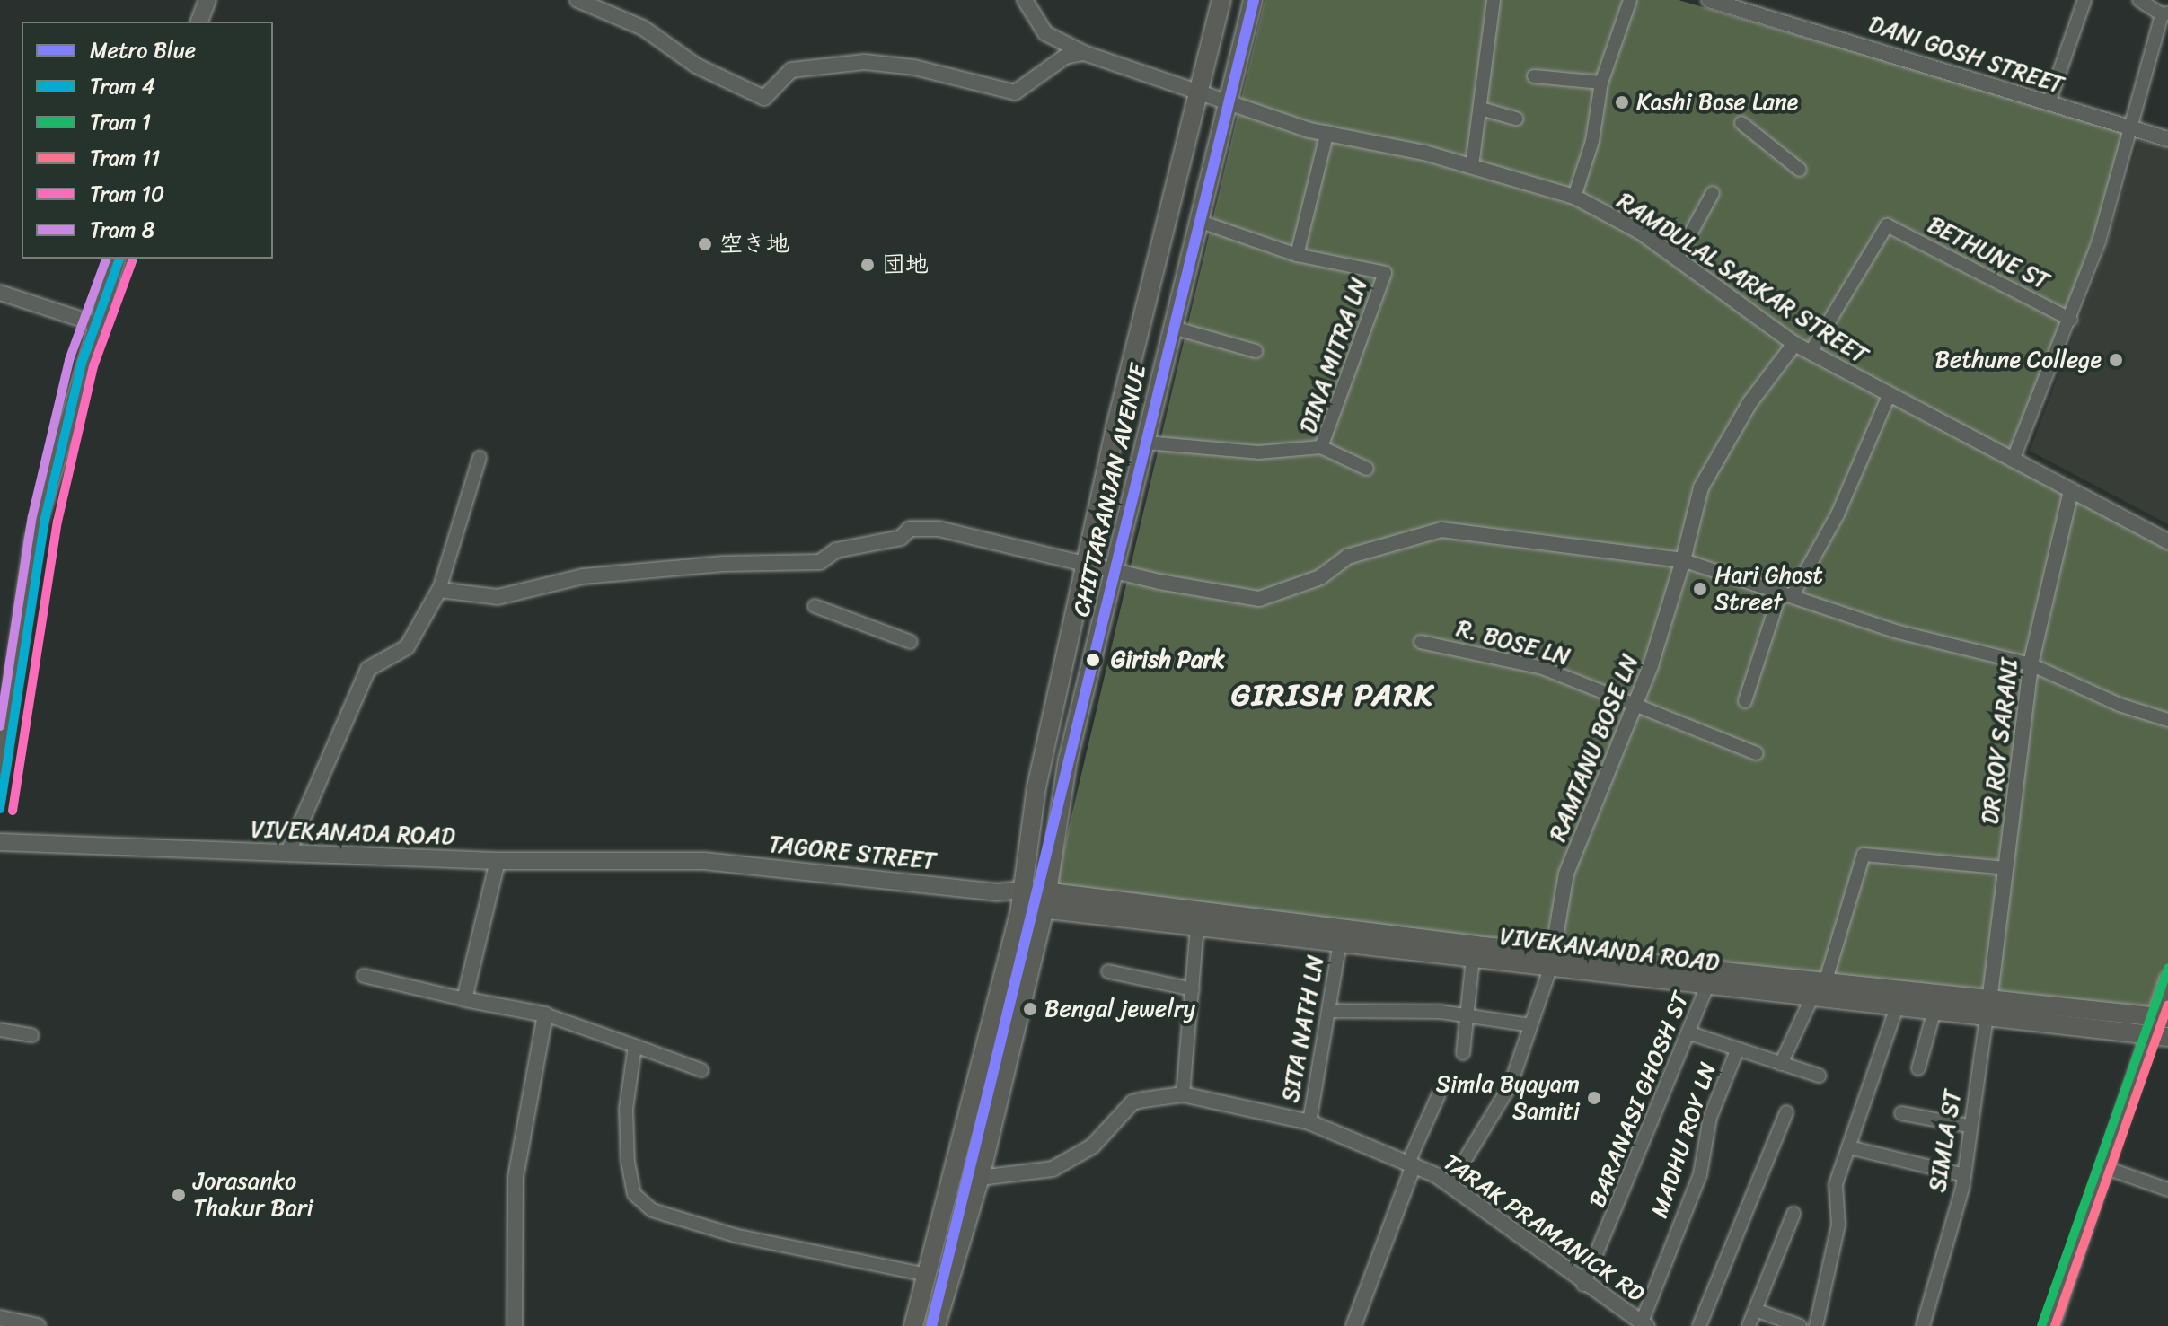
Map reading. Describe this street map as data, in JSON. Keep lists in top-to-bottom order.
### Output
{
  "streets": {
    "main road": [
      "CHITTARANJAN AVENUE",
      "VIVEKANADA ROAD",
      "TAGORE STREET",
      "VIVEKANANDA ROAD"
    ],
    "street": [
      "DANI GOSH STREET",
      "BETHUNE ST",
      "RAMDULAL SARKAR STREET",
      "DINA MITRA LN",
      "R. BOSE LN",
      "DR ROY SARANI",
      "RAMTANU BOSE LN",
      "SITA NATH LN",
      "BARANASI GHOSH ST",
      "MADHU ROY LN",
      "SIMLA ST",
      "TARAK PRAMANICK RD"
    ]
  },
  "crossings": [
    ["BETHUNE ST", "RAMDULAL SARKAR STREET"],
    ["RAMDULAL SARKAR STREET", "CHITTARANJAN AVENUE"],
    ["RAMDULAL SARKAR STREET", "DR ROY SARANI"],
    ["RAMDULAL SARKAR STREET", "RAMTANU BOSE LN"],
    ["CHITTARANJAN AVENUE", "TAGORE STREET"],
    ["CHITTARANJAN AVENUE", "VIVEKANANDA ROAD"],
    ["CHITTARANJAN AVENUE", "TARAK PRAMANICK RD"],
    ["R. BOSE LN", "RAMTANU BOSE LN"],
    ["DR ROY SARANI", "VIVEKANANDA ROAD"],
    ["DR ROY SARANI", "SIMLA ST"],
    ["RAMTANU BOSE LN", "VIVEKANANDA ROAD"],
    ["VIVEKANADA ROAD", "TAGORE STREET"],
    ["TAGORE STREET", "VIVEKANANDA ROAD"],
    ["VIVEKANANDA ROAD", "SITA NATH LN"],
    ["VIVEKANANDA ROAD", "BARANASI GHOSH ST"],
    ["VIVEKANANDA ROAD", "SIMLA ST"],
    ["SITA NATH LN", "TARAK PRAMANICK RD"],
    ["BARANASI GHOSH ST", "TARAK PRAMANICK RD"],
    ["MADHU ROY LN", "TARAK PRAMANICK RD"]
  ],
  "districts": ["GIRISH PARK"],
  "places": [
    "Kashi Bose Lane",
    "空き地",
    "団地",
    "Bethune College",
    "Hari Ghost Street",
    "Girish Park",
    "Bengal jewelry",
    "Simla Byayam Samiti",
    "Jorasanko Thakur Bari"
  ],
  "lines": [
    "metro line Blue",
    "tram line 4",
    "tram line 8",
    "tram line 10",
    "tram line 1",
    "tram line 11"
  ],
  "legend": [
    "Metro Blue",
    "Tram 4",
    "Tram 1",
    "Tram 11",
    "Tram 10",
    "Tram 8"
  ]
}
